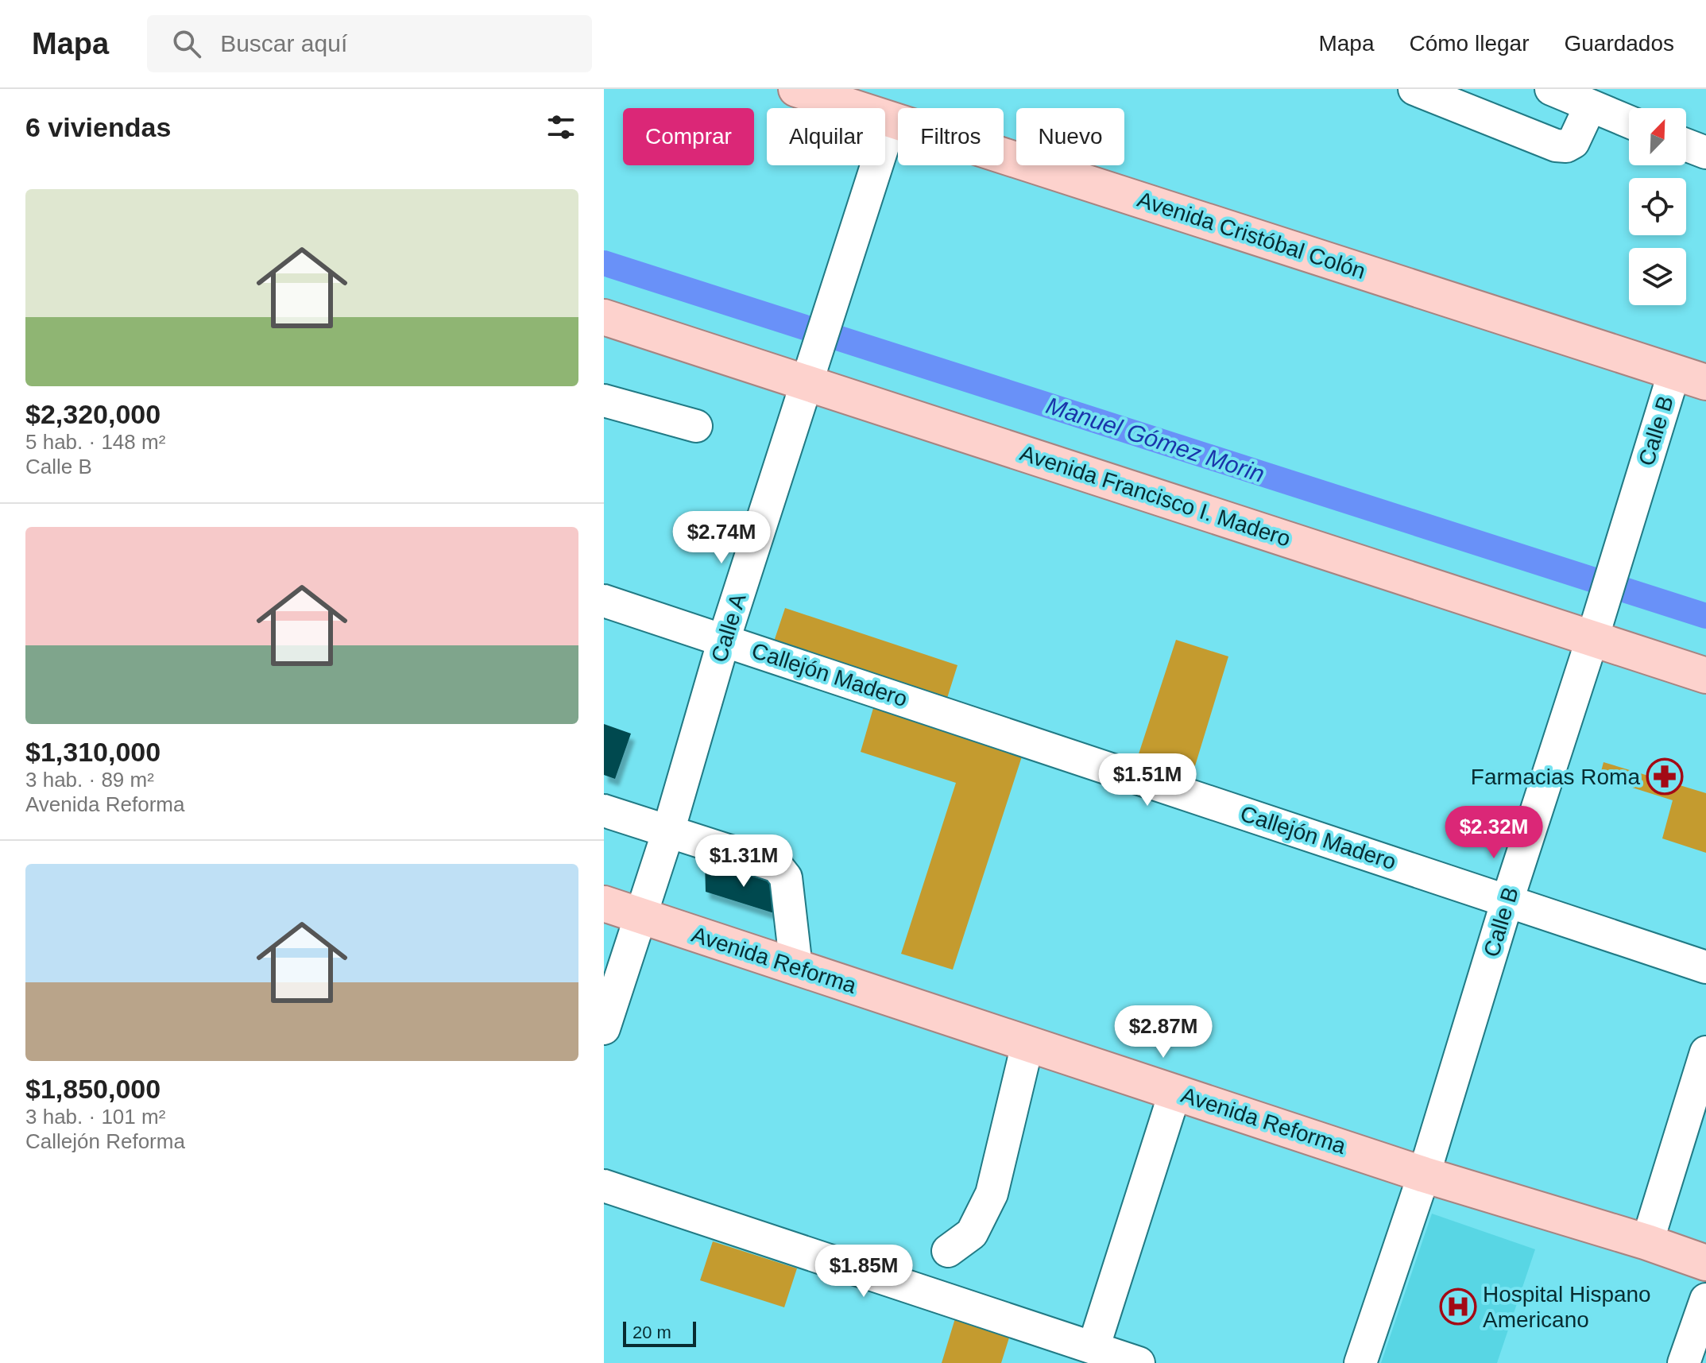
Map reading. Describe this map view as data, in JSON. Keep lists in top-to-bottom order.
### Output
{
  "streets": {
    "main road": ["Avenida Cristóbal Colón", "Avenida Francisco I. Madero", "Avenida Reforma"],
    "street": ["Calle B", "Calle A", "Callejón Madero"]
  },
  "crossings": [
    ["Avenida Cristóbal Colón", "Calle B"],
    ["Avenida Cristóbal Colón", "Calle A"],
    ["Calle B", "Avenida Francisco I. Madero"],
    ["Calle B", "Callejón Madero"],
    ["Calle B", "Avenida Reforma"],
    ["Avenida Francisco I. Madero", "Calle A"],
    ["Calle A", "Callejón Madero"],
    ["Calle A", "Avenida Reforma"]
  ],
  "water": ["Manuel Gómez Morin"],
  "places": {
    "pharmacy": ["Farmacias Roma"],
    "hospital": ["Hospital Hispano Americano"]
  },
  "scale_bar": "20 m",
  "north": "top right",
  "page": {
    "header": "Mapa",
    "search": "Buscar aquí",
    "nav": ["Mapa", "Cómo llegar", "Guardados"],
    "heading": "6 viviendas",
    "chip": [
      "Comprar",
      "Alquilar",
      "Filtros",
      "Nuevo"
    ],
    "list": [
      {
        "name": "$2,320,000",
        "note": "5 hab. · 148 m² · Calle B"
      },
      {
        "name": "$1,310,000",
        "note": "3 hab. · 89 m² · Avenida Reforma"
      },
      {
        "name": "$1,850,000",
        "note": "3 hab. · 101 m² · Callejón Reforma"
      }
    ],
    "price": [
      "$2.74M",
      "$1.51M",
      "$2.32M",
      "$1.31M",
      "$2.87M",
      "$1.85M"
    ],
    "scale": "20 m"
  }
}
